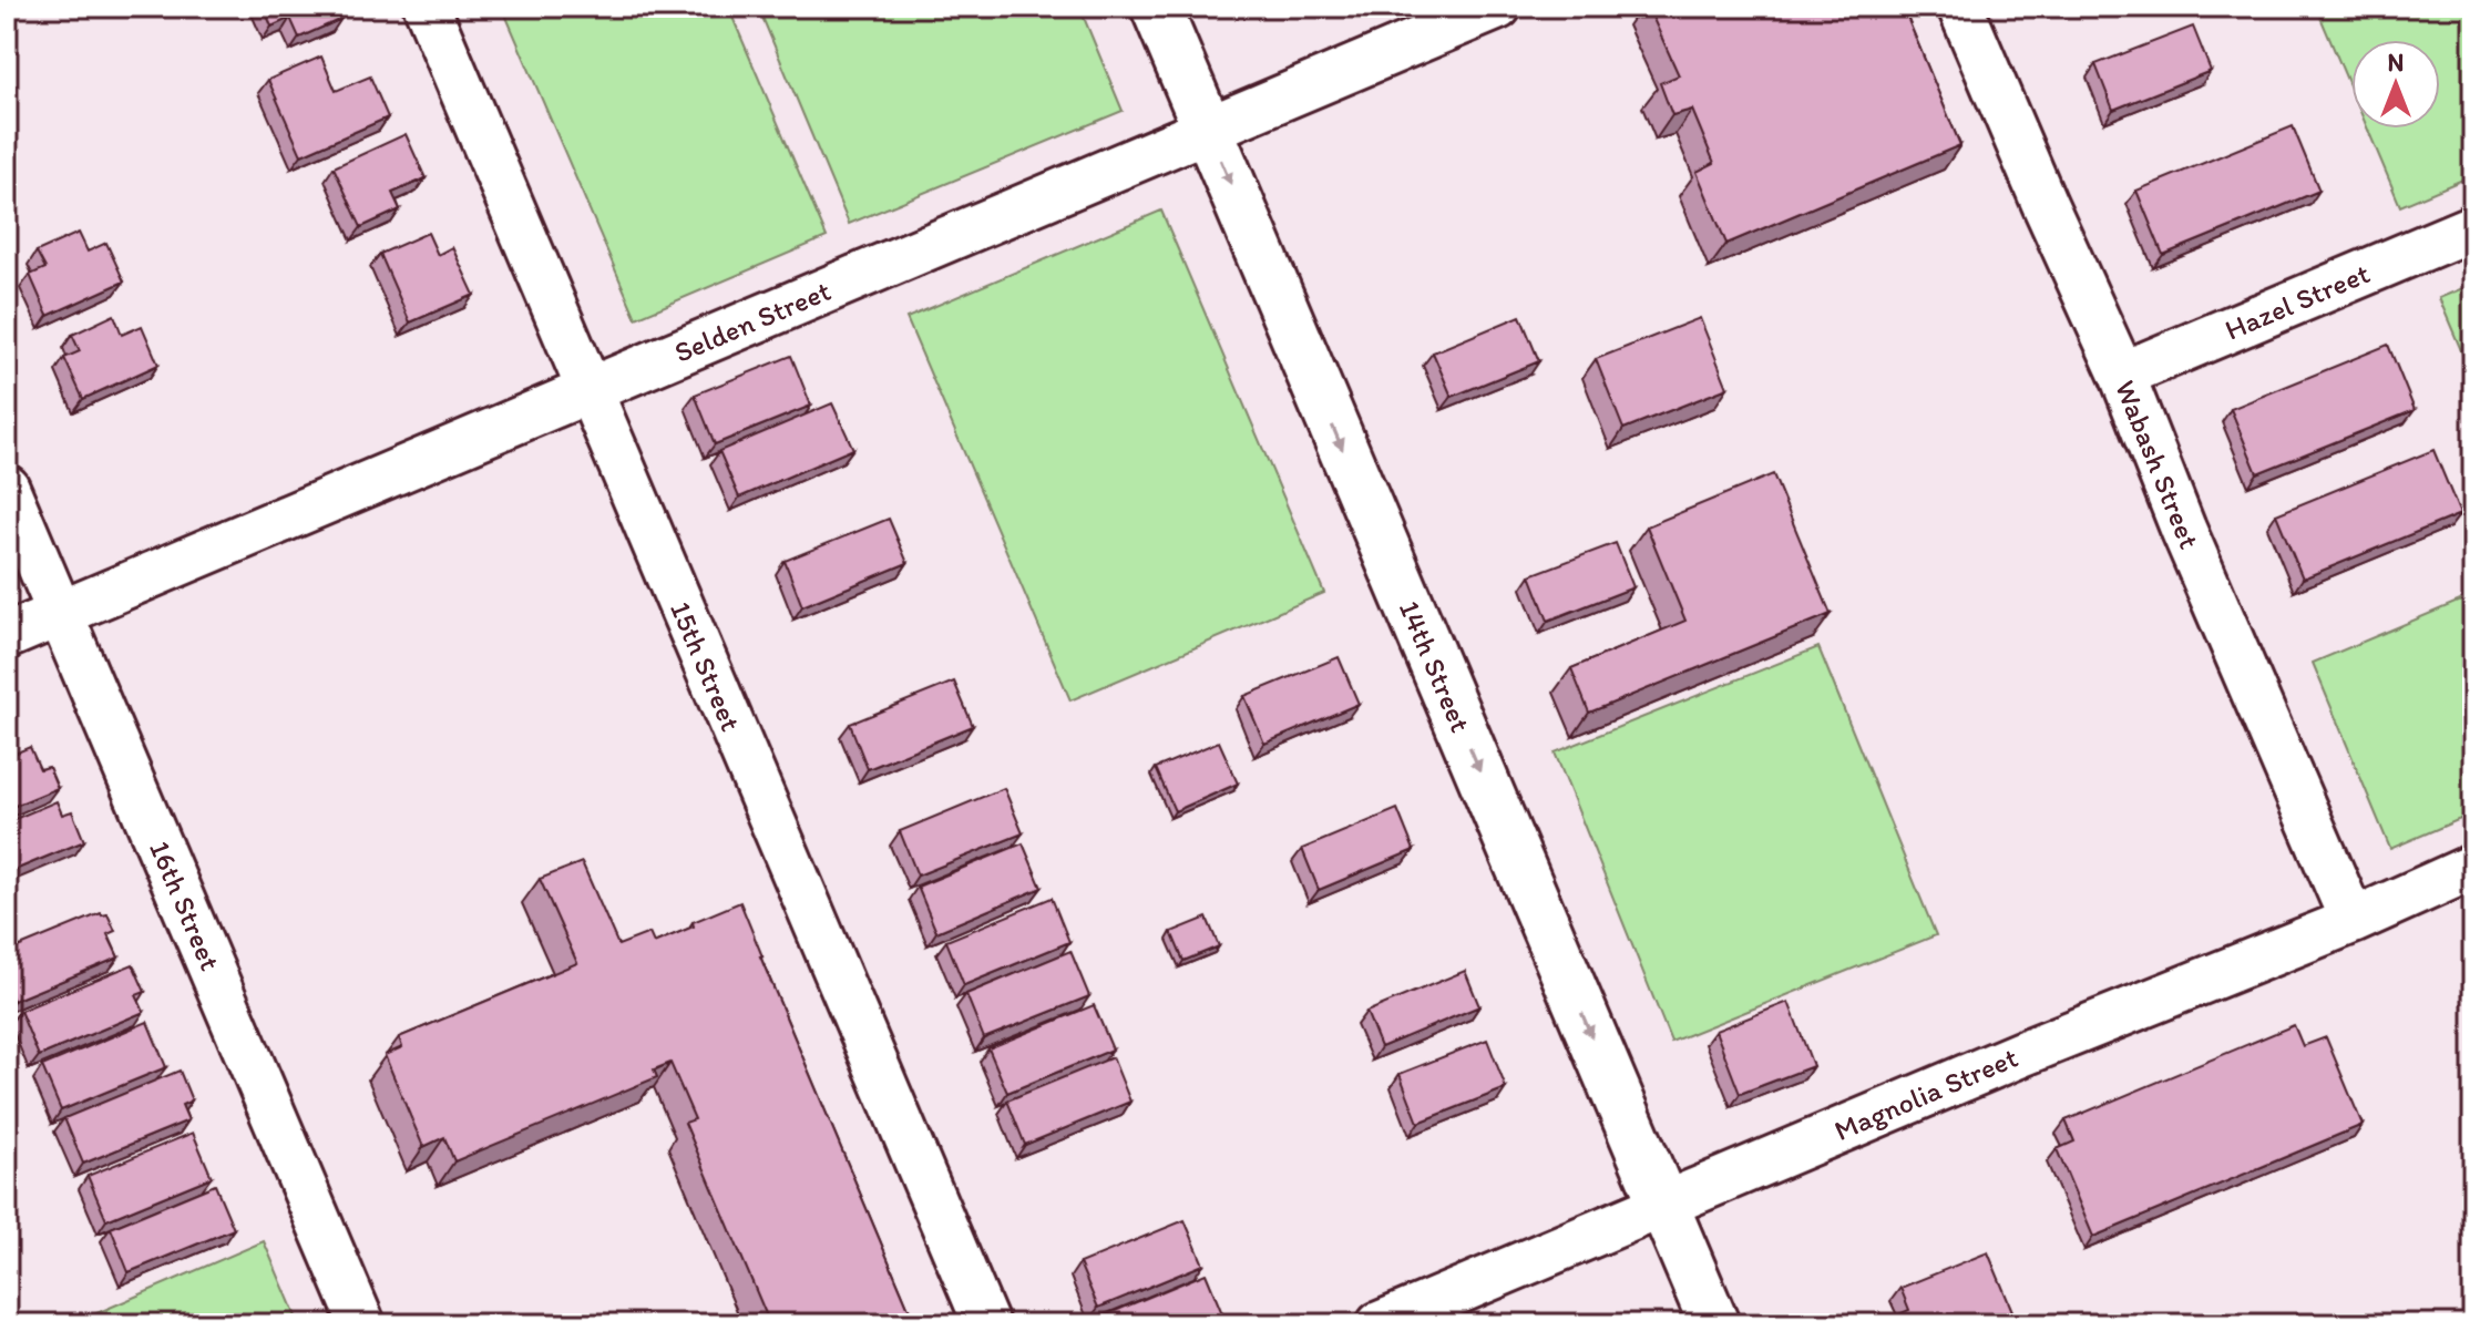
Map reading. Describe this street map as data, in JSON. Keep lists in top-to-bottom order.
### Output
{
  "streets": {
    "street": [
      "Hazel Street",
      "Selden Street",
      "Wabash Street",
      "15th Street",
      "14th Street",
      "16th Street",
      "Magnolia Street"
    ]
  },
  "crossings": [
    ["Hazel Street", "Wabash Street"],
    ["Selden Street", "15th Street"],
    ["Selden Street", "14th Street"],
    ["Selden Street", "16th Street"],
    ["Wabash Street", "Magnolia Street"],
    ["14th Street", "Magnolia Street"]
  ],
  "one_way": ["14th Street"],
  "north": "top"
}
